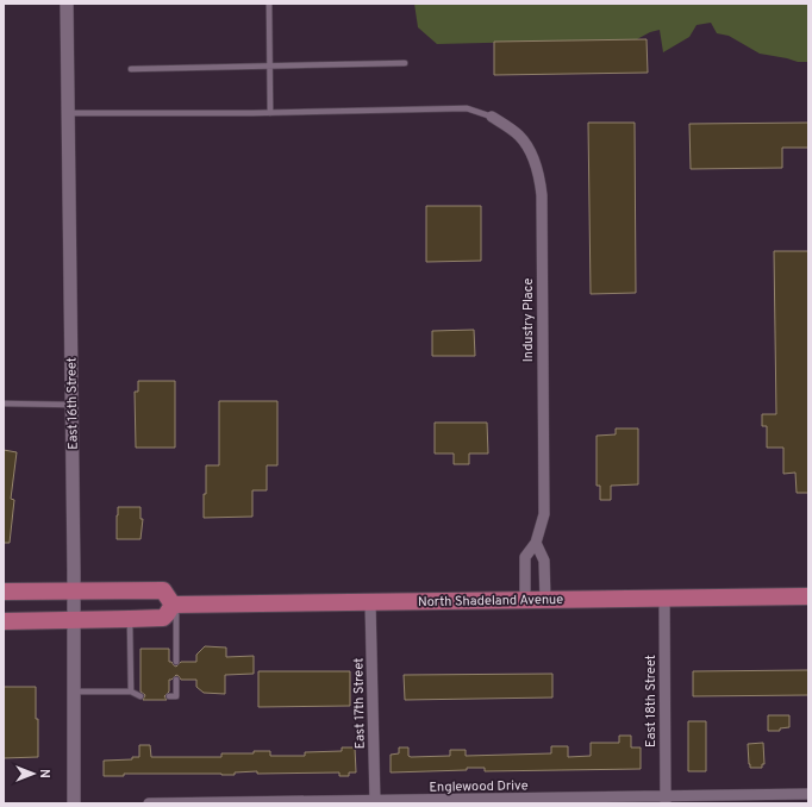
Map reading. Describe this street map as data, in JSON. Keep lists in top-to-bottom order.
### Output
{
  "streets": {
    "main road": ["North Shadeland Avenue"],
    "street": [
      "Industry Place",
      "East 16th Street",
      "East 18th Street",
      "East 17th Street",
      "Englewood Drive"
    ]
  },
  "crossings": [
    ["Industry Place", "North Shadeland Avenue"],
    ["North Shadeland Avenue", "East 18th Street"],
    ["North Shadeland Avenue", "East 17th Street"],
    ["East 18th Street", "Englewood Drive"],
    ["East 17th Street", "Englewood Drive"]
  ],
  "north": "right"
}
